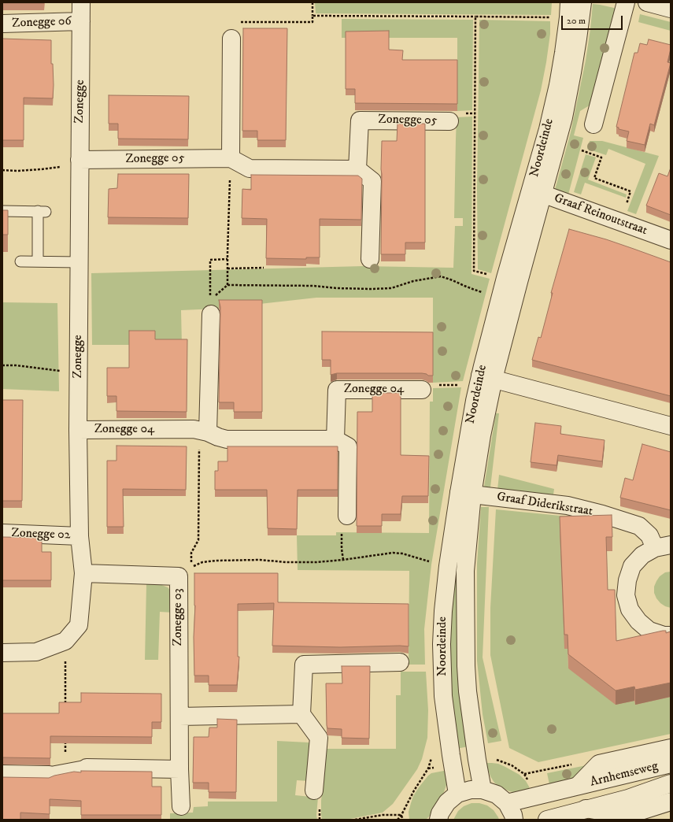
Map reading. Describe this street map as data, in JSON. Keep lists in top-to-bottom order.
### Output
{
  "streets": {
    "street": [
      "Zonegge 06",
      "Zonegge",
      "Zonegge 05",
      "Noordeinde",
      "Graaf Reinoutstraat",
      "Zonegge 04",
      "Graaf Diderikstraat",
      "Zonegge 02",
      "Zonegge 03",
      "Arnhemseweg"
    ]
  },
  "crossings": [
    ["Zonegge 06", "Zonegge"],
    ["Zonegge", "Zonegge 05"],
    ["Zonegge", "Zonegge 04"],
    ["Zonegge", "Zonegge 02"],
    ["Zonegge", "Zonegge 03"],
    ["Noordeinde", "Graaf Reinoutstraat"],
    ["Noordeinde", "Graaf Diderikstraat"],
    ["Noordeinde", "Arnhemseweg"]
  ],
  "scale_bar": "20 m"
}
